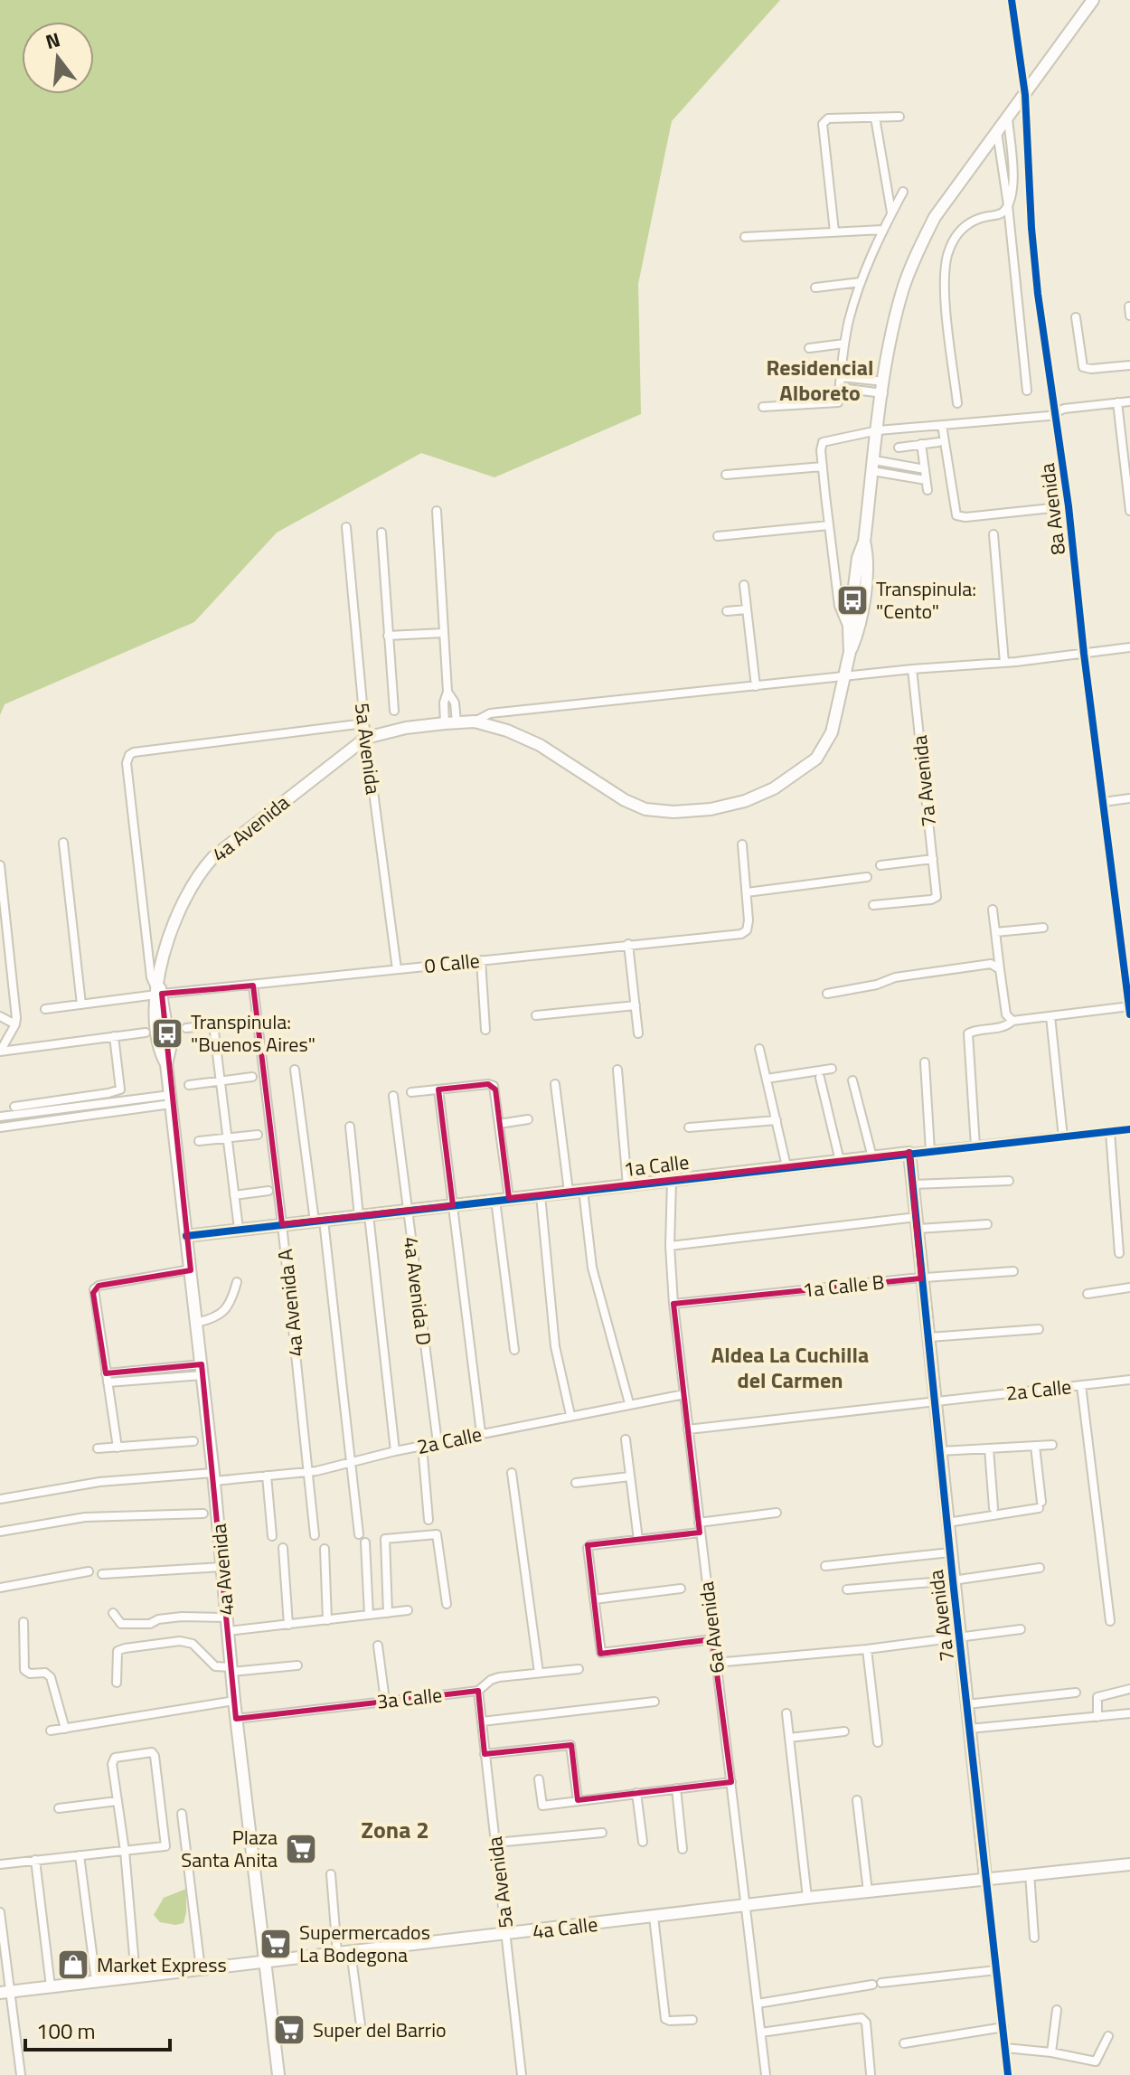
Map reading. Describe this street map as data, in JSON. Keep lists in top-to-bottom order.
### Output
{
  "streets": {
    "main road": [
      "7a Avenida",
      "4a Avenida",
      "1a Calle",
      "4a Calle"
    ],
    "street": [
      "8a Avenida",
      "5a Avenida",
      "0 Calle",
      "1a Calle B",
      "4a Avenida D",
      "4a Avenida A",
      "2a Calle",
      "6a Avenida",
      "3a Calle"
    ]
  },
  "crossings": [
    ["5a Avenida", "4a Avenida"],
    ["5a Avenida", "0 Calle"],
    ["5a Avenida", "3a Calle"],
    ["5a Avenida", "4a Calle"],
    ["7a Avenida", "1a Calle"],
    ["7a Avenida", "1a Calle B"],
    ["7a Avenida", "2a Calle"],
    ["7a Avenida", "4a Calle"],
    ["4a Avenida", "0 Calle"],
    ["4a Avenida", "1a Calle"],
    ["4a Avenida", "2a Calle"],
    ["4a Avenida", "3a Calle"],
    ["4a Avenida", "4a Calle"],
    ["0 Calle", "4a Avenida A"],
    ["1a Calle", "4a Avenida D"],
    ["1a Calle", "4a Avenida A"],
    ["1a Calle", "6a Avenida"],
    ["1a Calle B", "6a Avenida"],
    ["4a Avenida D", "2a Calle"],
    ["4a Avenida A", "2a Calle"],
    ["2a Calle", "6a Avenida"],
    ["6a Avenida", "4a Calle"]
  ],
  "districts": ["Residencial Alboreto", "Aldea La Cuchilla del Carmen", "Zona 2"],
  "places": {
    "bus stop": ["Transpinula: \"Cento\"", "Transpinula: \"Buenos Aires\""],
    "supermarket": ["Plaza Santa Anita", "Supermercados La Bodegona", "Super del Barrio"],
    "shop": ["Market Express"]
  },
  "scale_bar": "100 m",
  "north": "top"
}
